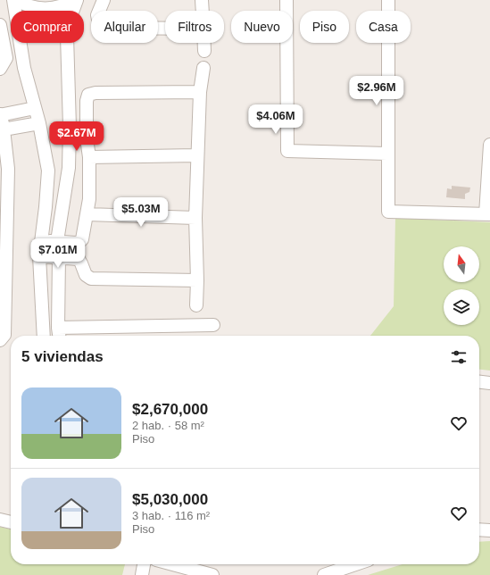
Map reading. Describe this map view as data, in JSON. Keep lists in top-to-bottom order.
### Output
{
  "north": "top",
  "page": {
    "chip": [
      "Comprar",
      "Alquilar",
      "Filtros",
      "Nuevo",
      "Piso",
      "Casa"
    ],
    "price": [
      "$2.96M",
      "$4.06M",
      "$2.67M",
      "$5.03M",
      "$7.01M"
    ],
    "heading": "5 viviendas",
    "list": [
      {
        "name": "$2,670,000",
        "note": "2 hab. · 58 m² · Piso"
      },
      {
        "name": "$5,030,000",
        "note": "3 hab. · 116 m² · Piso"
      }
    ]
  }
}
